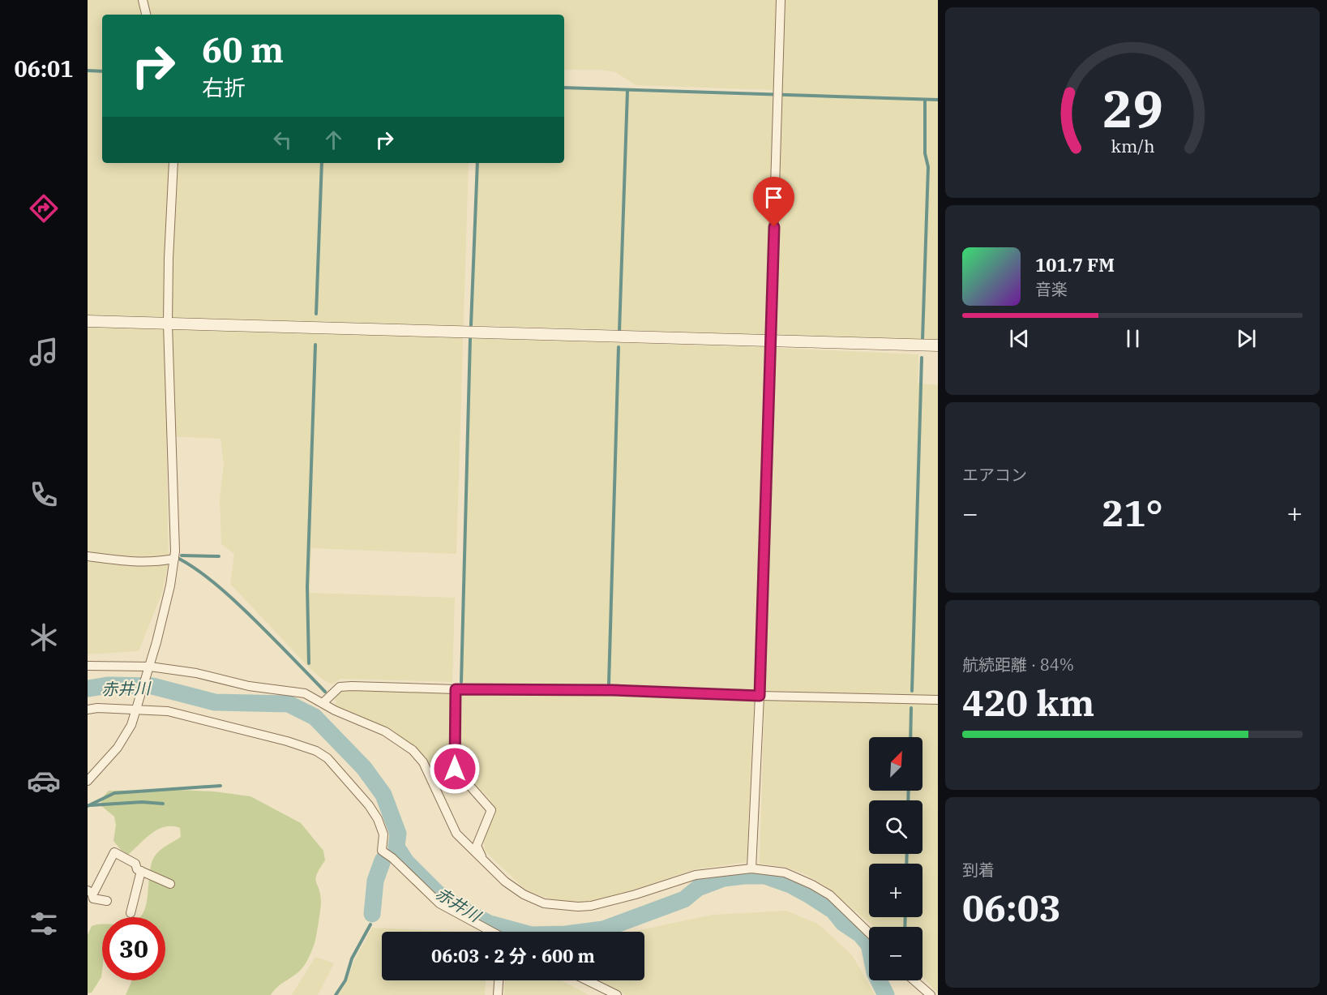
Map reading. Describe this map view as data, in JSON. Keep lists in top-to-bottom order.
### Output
{
  "water": ["赤井川"],
  "north": "top right",
  "page": {
    "tabs": "06:01",
    "turn": ["60 m", "右折"],
    "song": ["101.7 FM", "音楽"],
    "tile": [
      "エアコン",
      ["航続距離 · 84%", "420 km"],
      ["到着", "06:03"]
    ],
    "heat": ["−", "21°", "+"],
    "map_buttons": ["+", "−"],
    "limit": "30",
    "trip": "06:03 · 2 分 · 600 m",
    "gauge": ["29", "km/h"]
  }
}
